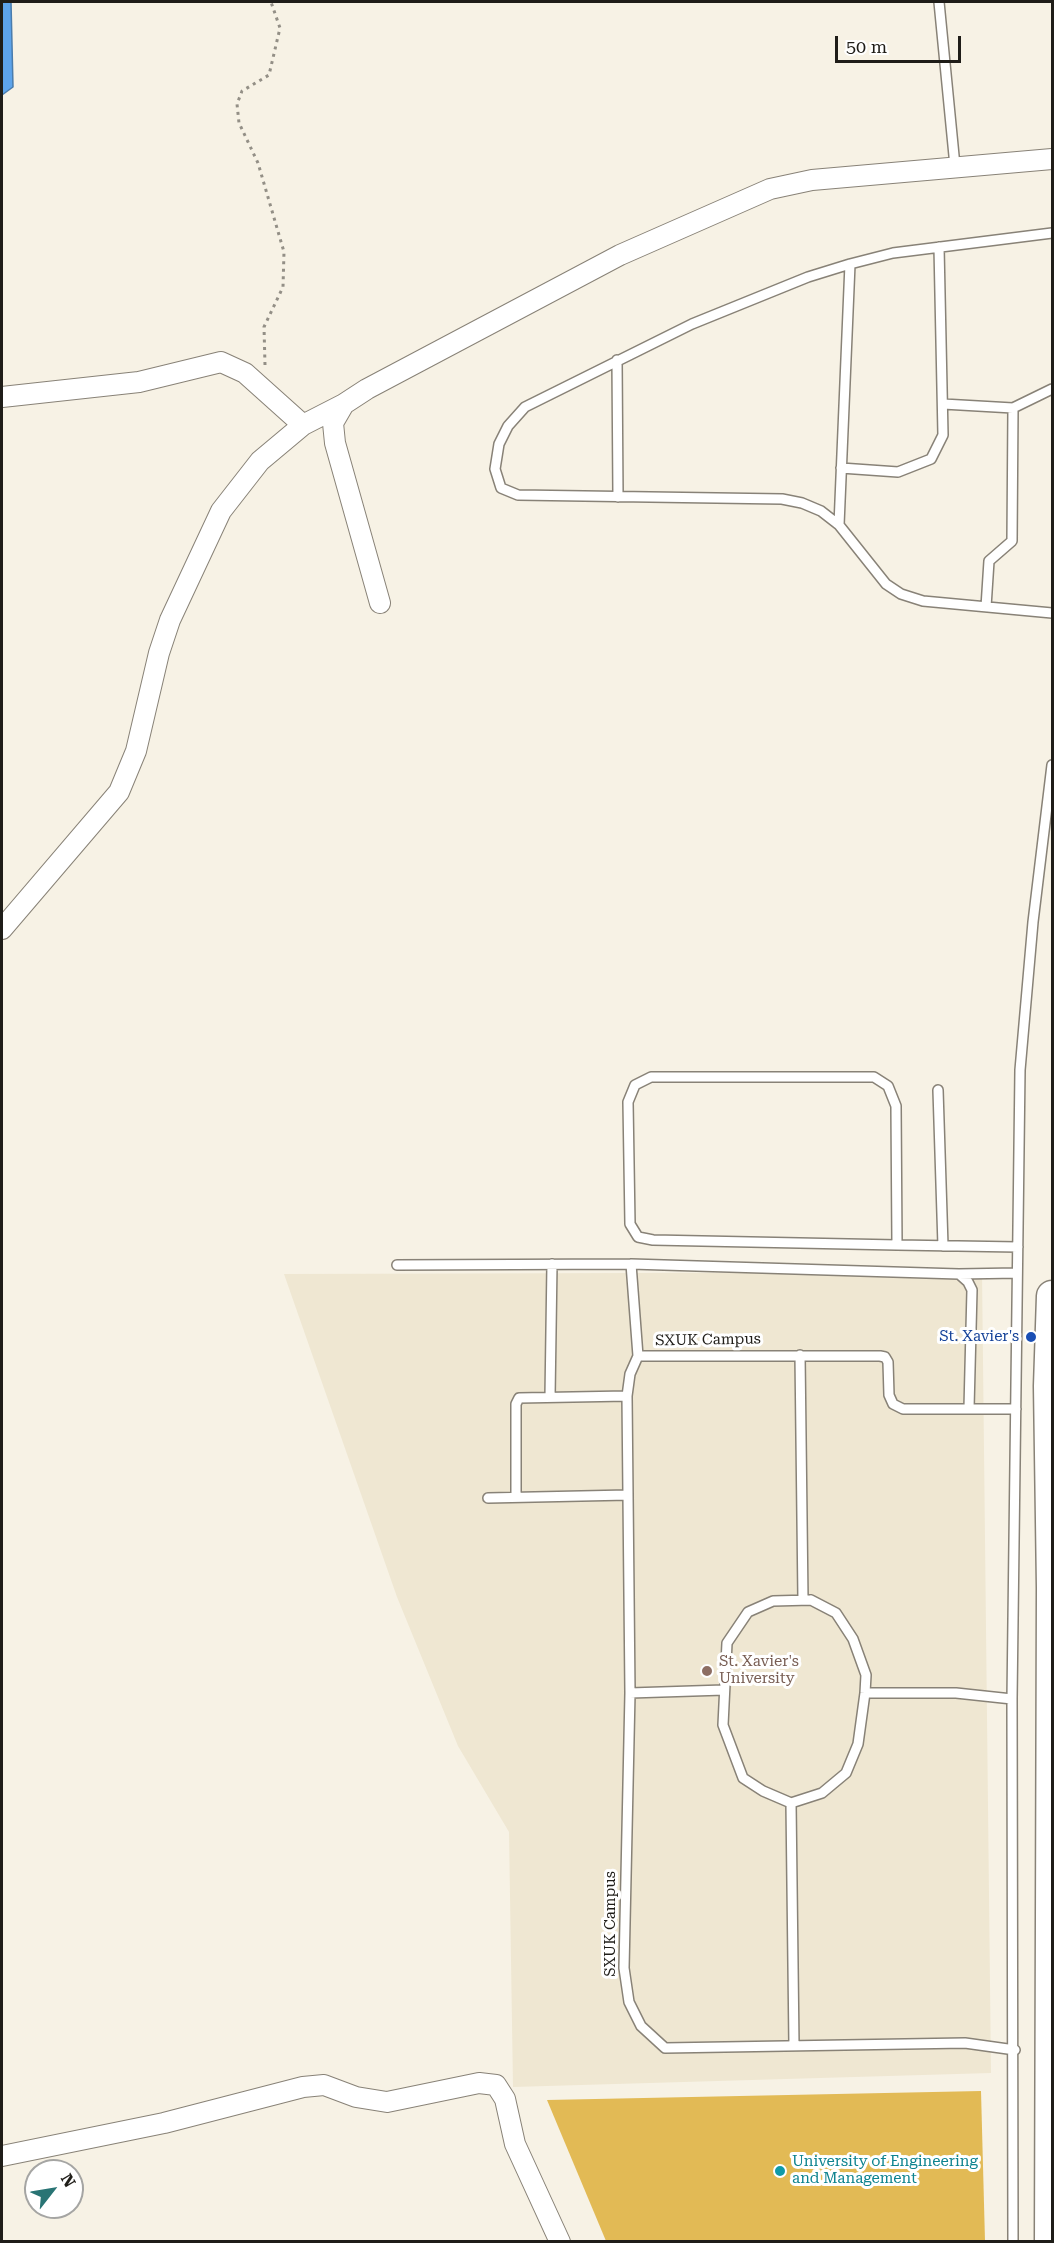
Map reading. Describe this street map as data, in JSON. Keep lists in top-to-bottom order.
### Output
{
  "streets": {
    "lane": ["SXUK Campus"]
  },
  "places": ["St. Xavier's", "St. Xavier's University", "University of Engineering and Management"],
  "scale_bar": "50 m",
  "north": "top right"
}
